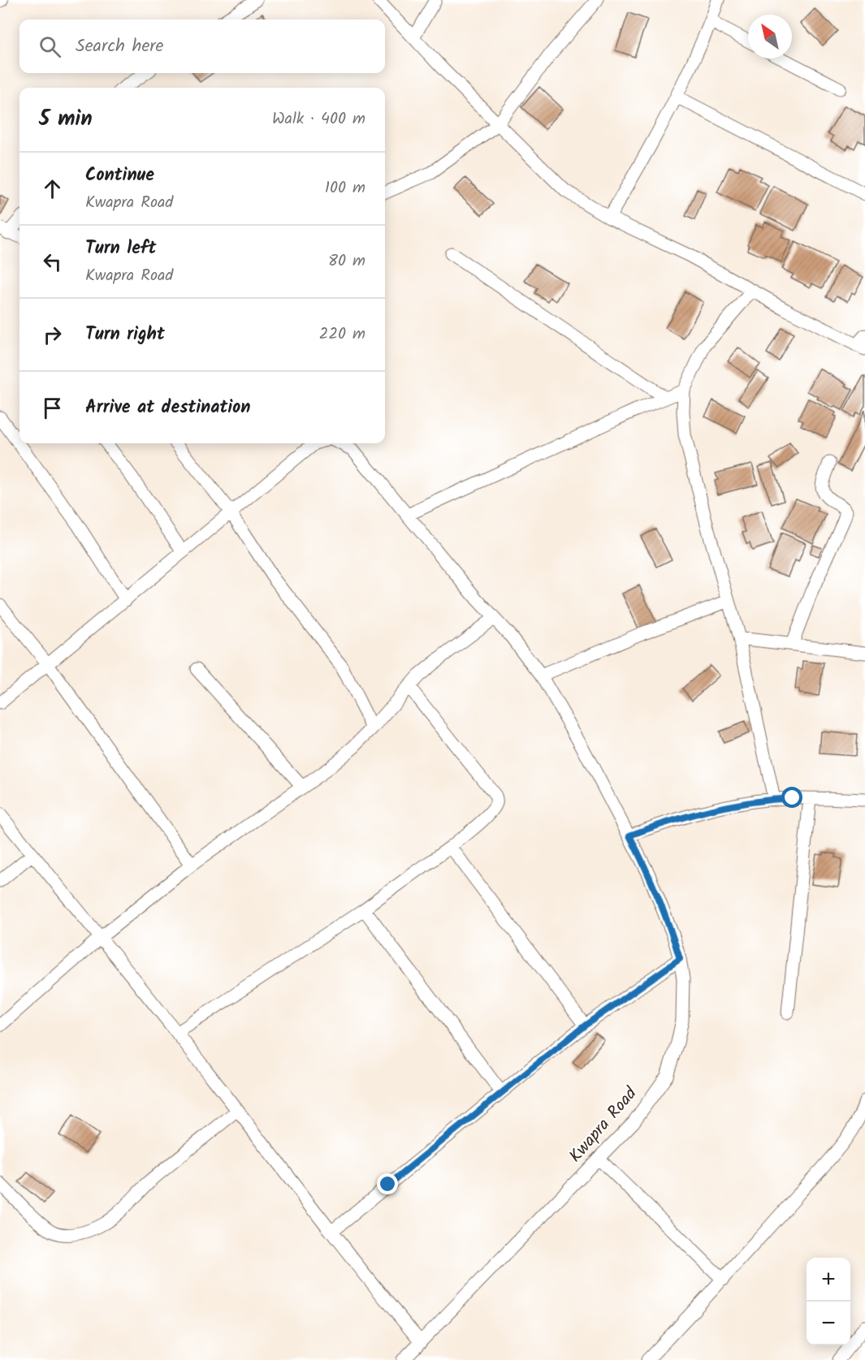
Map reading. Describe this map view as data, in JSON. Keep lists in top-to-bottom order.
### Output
{
  "streets": {
    "street": ["Kwapra Road"]
  },
  "north": "top left",
  "page": {
    "search": "Search here",
    "heading": ["5 min", "Walk · 400 m"],
    "list": [
      ["Continue", "Kwapra Road", "100 m"],
      ["Turn left", "Kwapra Road", "80 m"],
      ["Turn right", "220 m"],
      "Arrive at destination"
    ],
    "map_buttons": ["+", "−"]
  }
}
